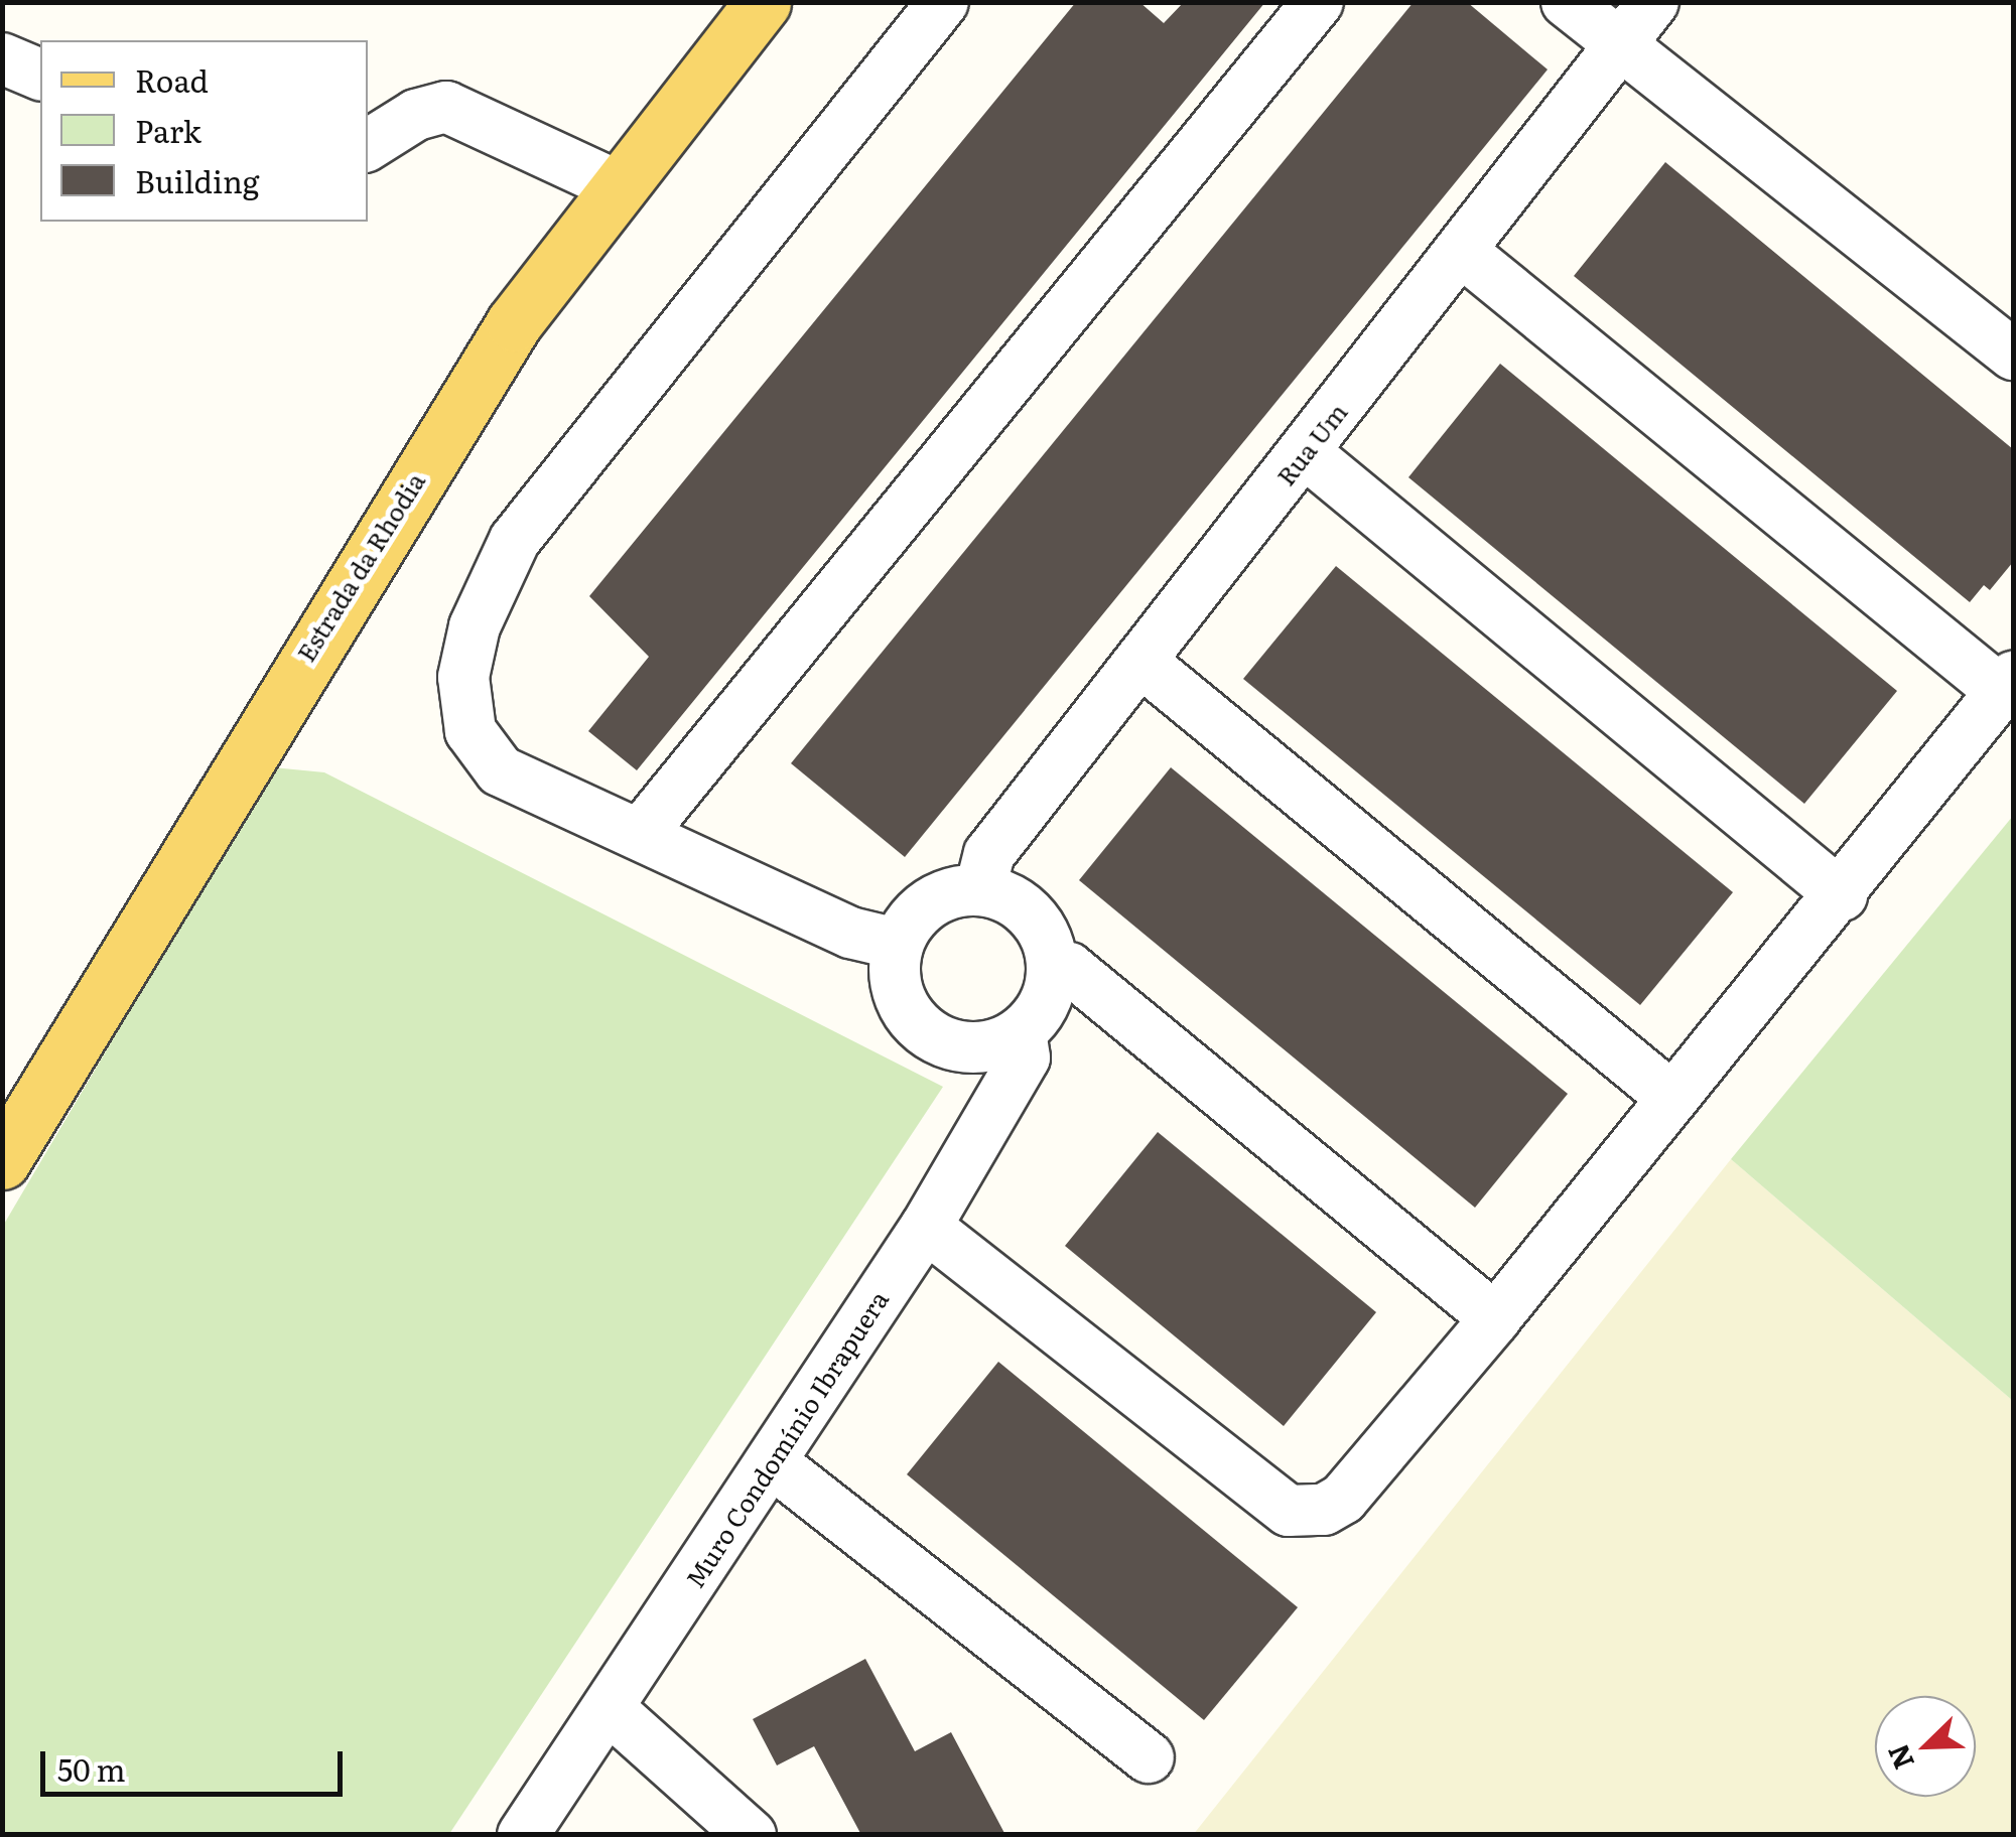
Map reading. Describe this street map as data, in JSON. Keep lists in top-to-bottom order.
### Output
{
  "streets": {
    "main road": ["Estrada da Rhodia"],
    "street": ["Rua Um", "Muro Condomínio Ibrapuera"]
  },
  "crossings": [
    ["Rua Um", "Muro Condomínio Ibrapuera"]
  ],
  "legend": ["Road", "Park", "Building"],
  "scale_bar": "50 m",
  "north": "bottom left"
}
